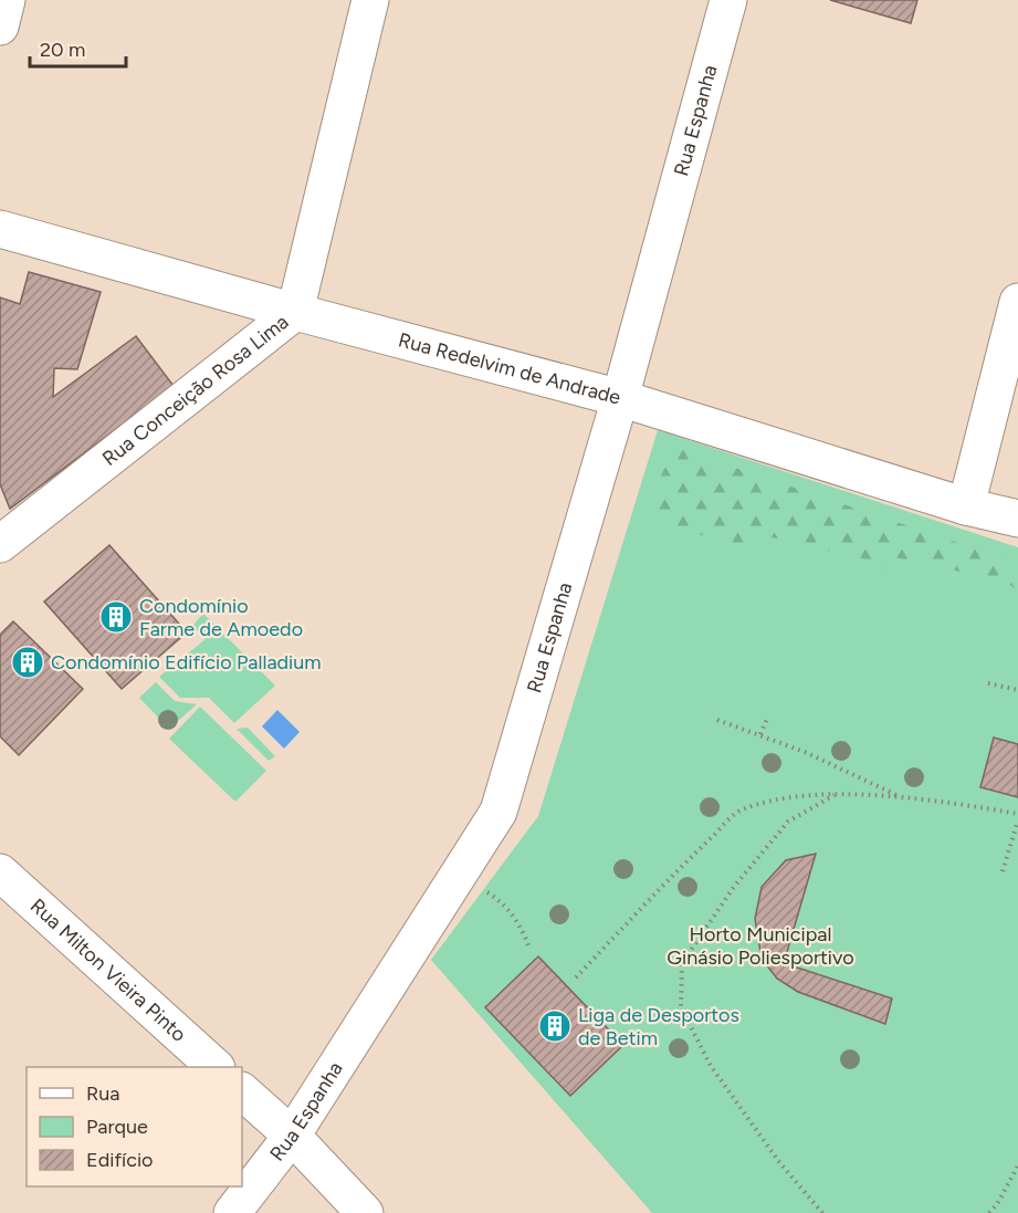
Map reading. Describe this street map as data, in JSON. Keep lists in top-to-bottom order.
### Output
{
  "streets": {
    "street": [
      "Rua Espanha",
      "Rua Redelvim de Andrade",
      "Rua Conceição Rosa Lima",
      "Rua Milton Vieira Pinto"
    ]
  },
  "crossings": [
    ["Rua Espanha", "Rua Redelvim de Andrade"],
    ["Rua Redelvim de Andrade", "Rua Conceição Rosa Lima"]
  ],
  "parks": ["Horto Municipal Ginásio Poliesportivo"],
  "places": {
    "building": ["Condomínio Farme de Amoedo", "Condomínio Edifício Palladium", "Liga de Desportos de Betim"]
  },
  "legend": ["Rua", "Parque", "Edifício"],
  "scale_bar": "20 m"
}
